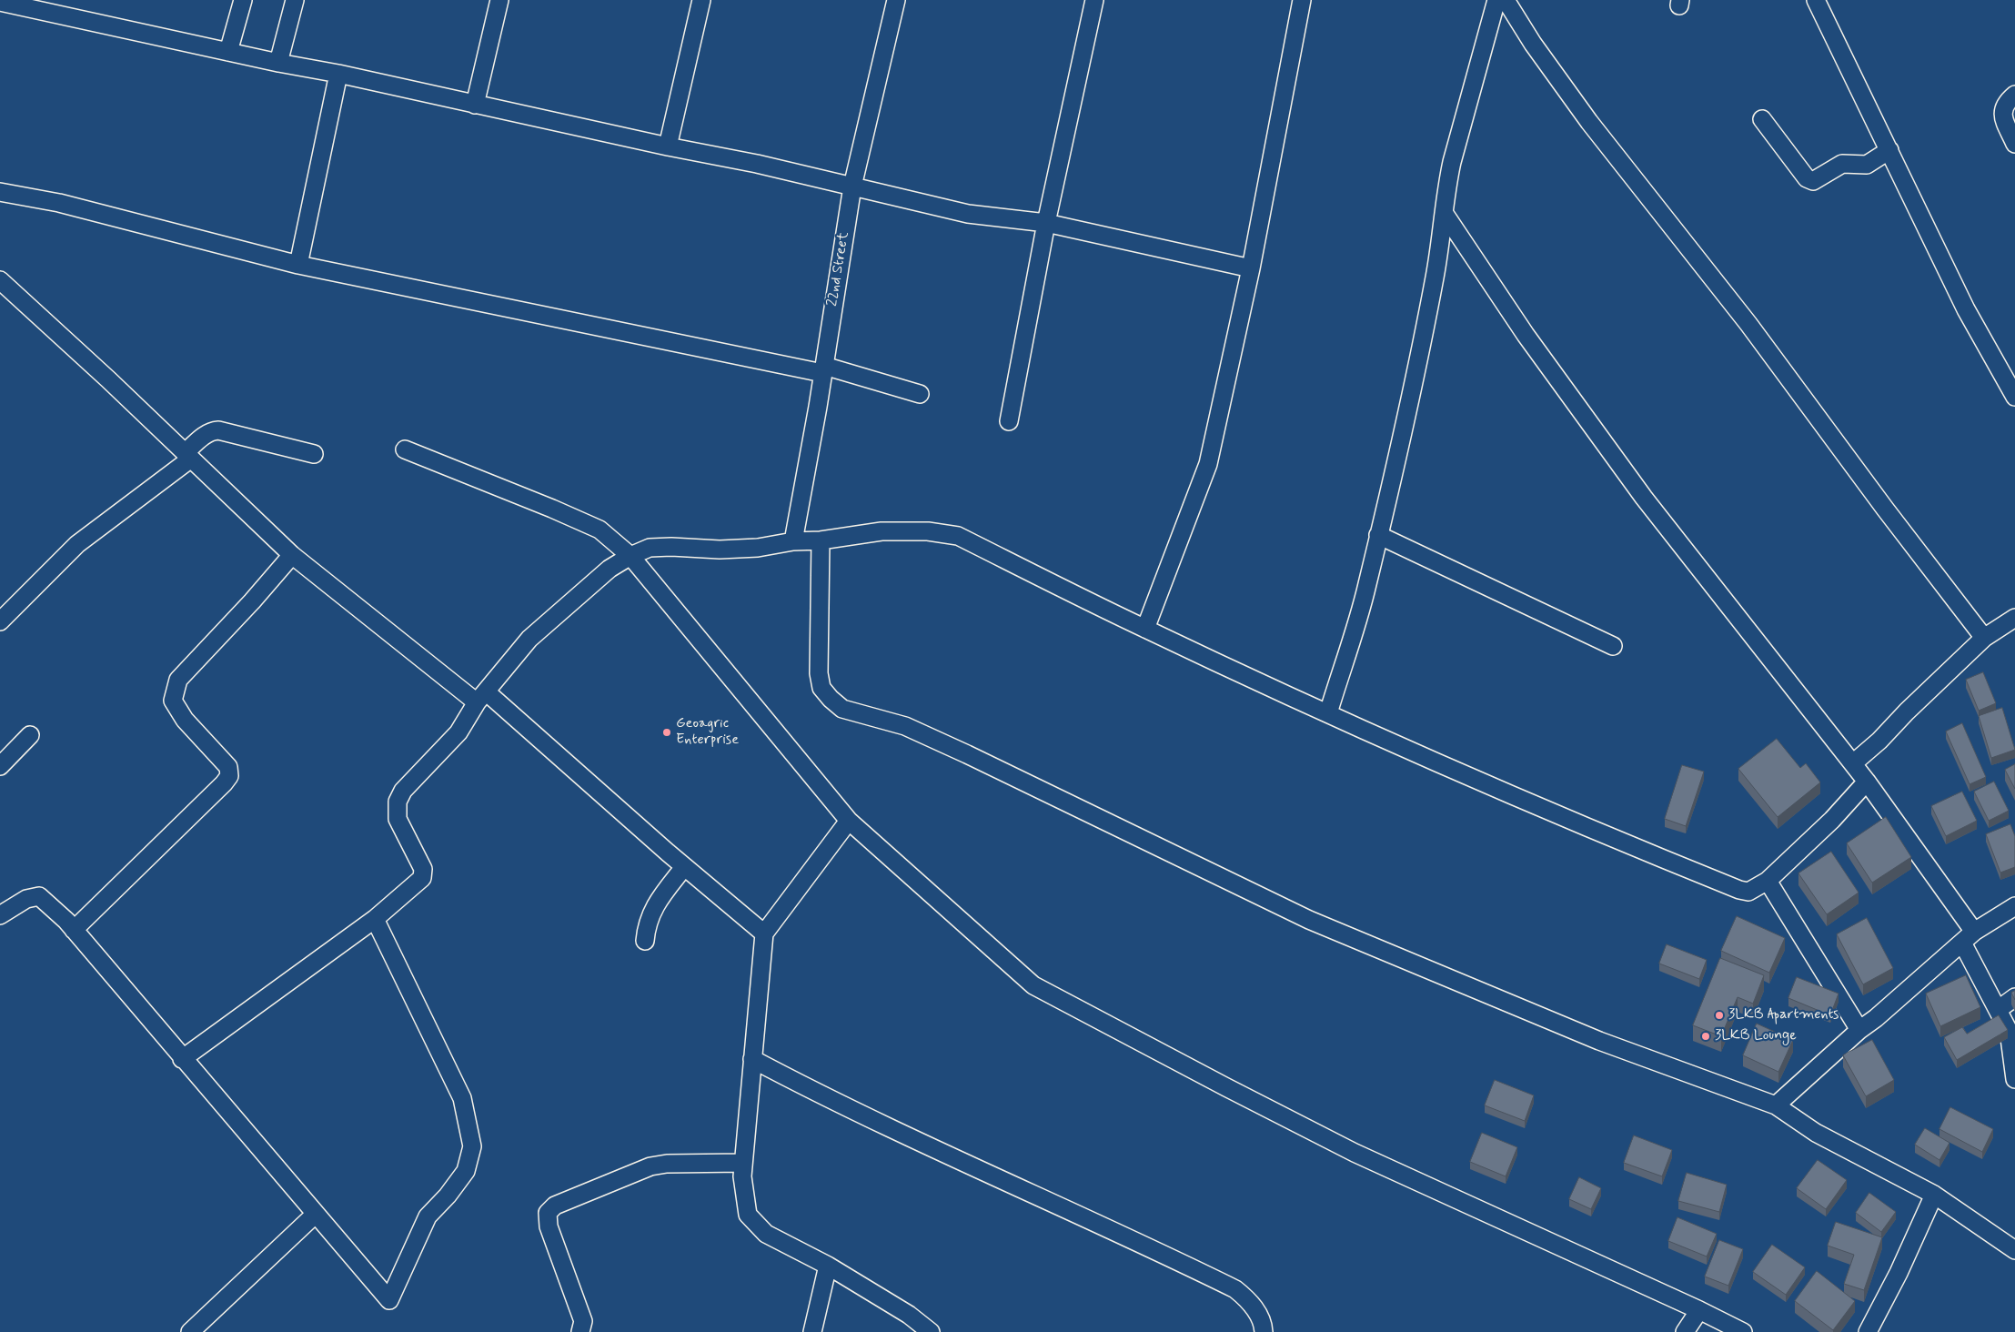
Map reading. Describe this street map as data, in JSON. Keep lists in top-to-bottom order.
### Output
{
  "streets": {
    "street": ["22nd Street"]
  },
  "places": ["Geoagric Enterprise", "3LKB Apartments", "3LKB Lounge"]
}
